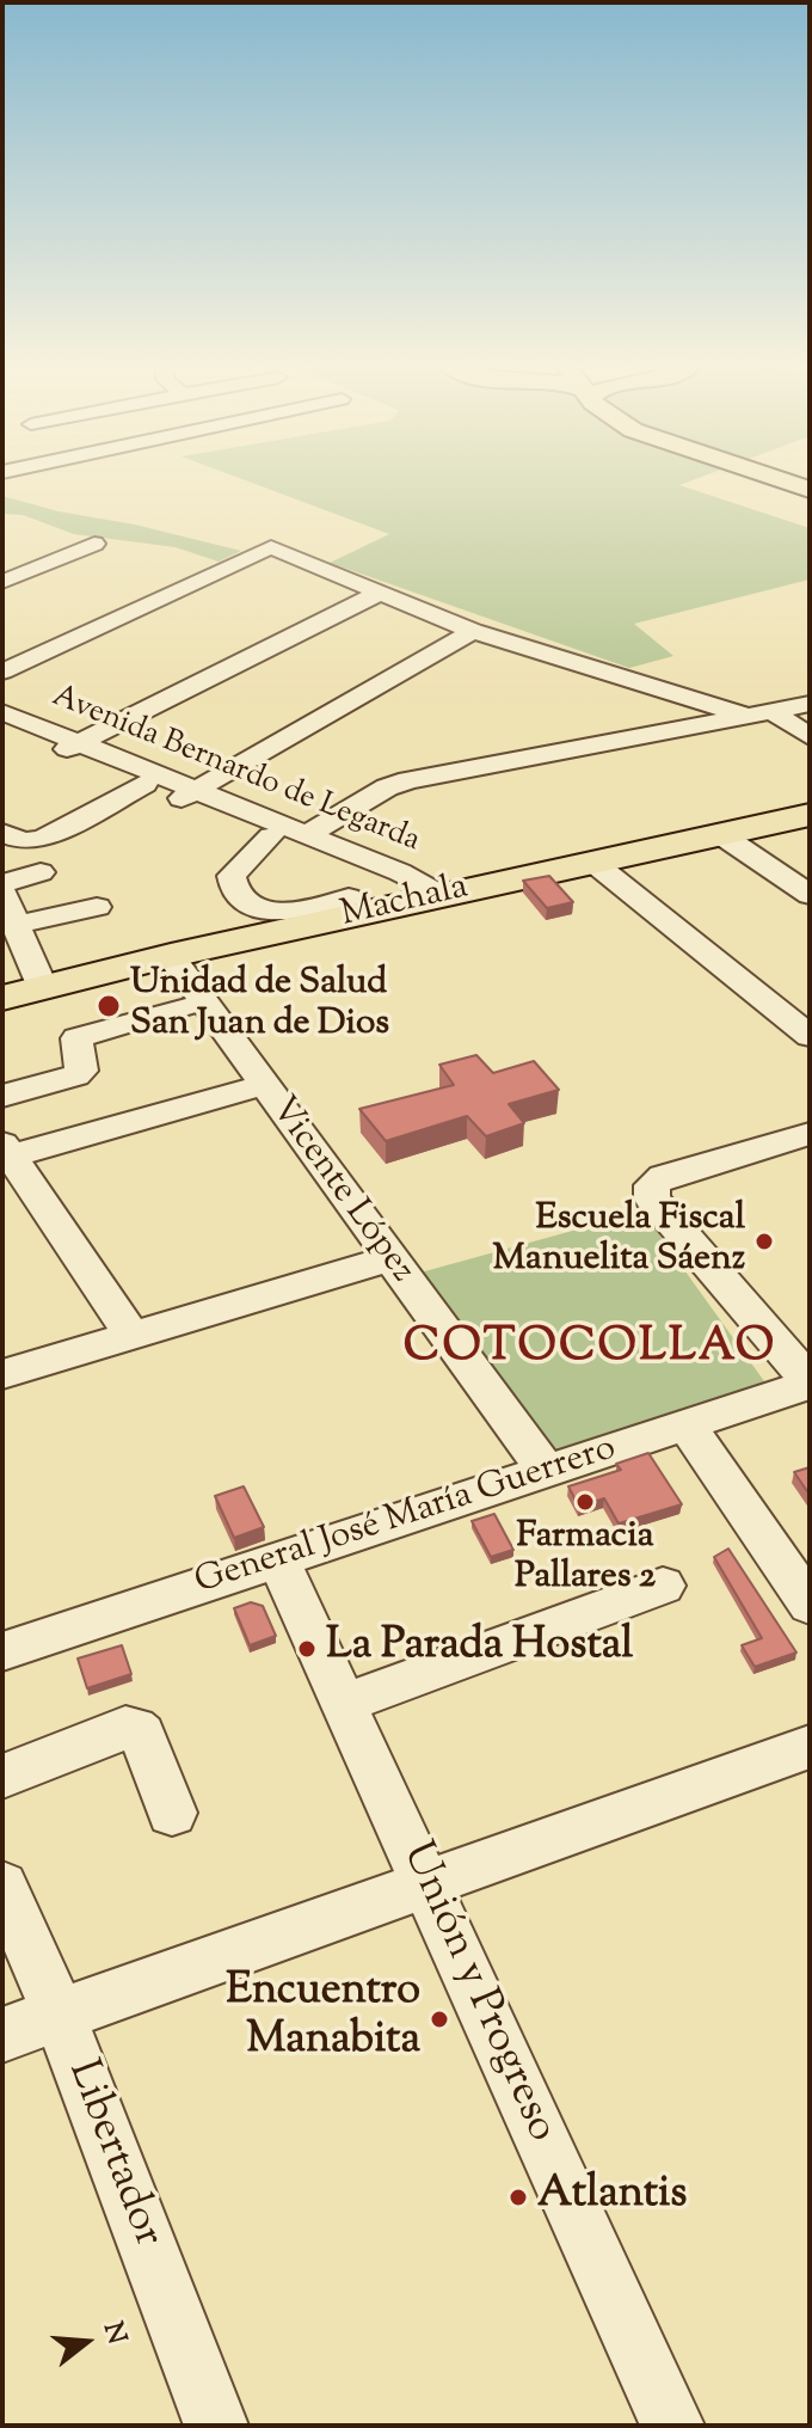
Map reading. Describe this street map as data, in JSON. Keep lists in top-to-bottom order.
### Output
{
  "streets": {
    "main road": ["Machala"],
    "street": [
      "Avenida Bernardo de Legarda",
      "Vicente López",
      "General José María Guerrero",
      "Unión y Progreso",
      "Libertador"
    ]
  },
  "crossings": [
    ["Avenida Bernardo de Legarda", "Machala"],
    ["Machala", "Vicente López"],
    ["Vicente López", "General José María Guerrero"],
    ["General José María Guerrero", "Unión y Progreso"]
  ],
  "districts": ["COTOCOLLAO"],
  "places": [
    "Unidad de Salud San Juan de Dios",
    "Escuela Fiscal Manuelita Sáenz",
    "Farmacia Pallares 2",
    "La Parada Hostal",
    "Encuentro Manabita",
    "Atlantis"
  ],
  "north": "right"
}
